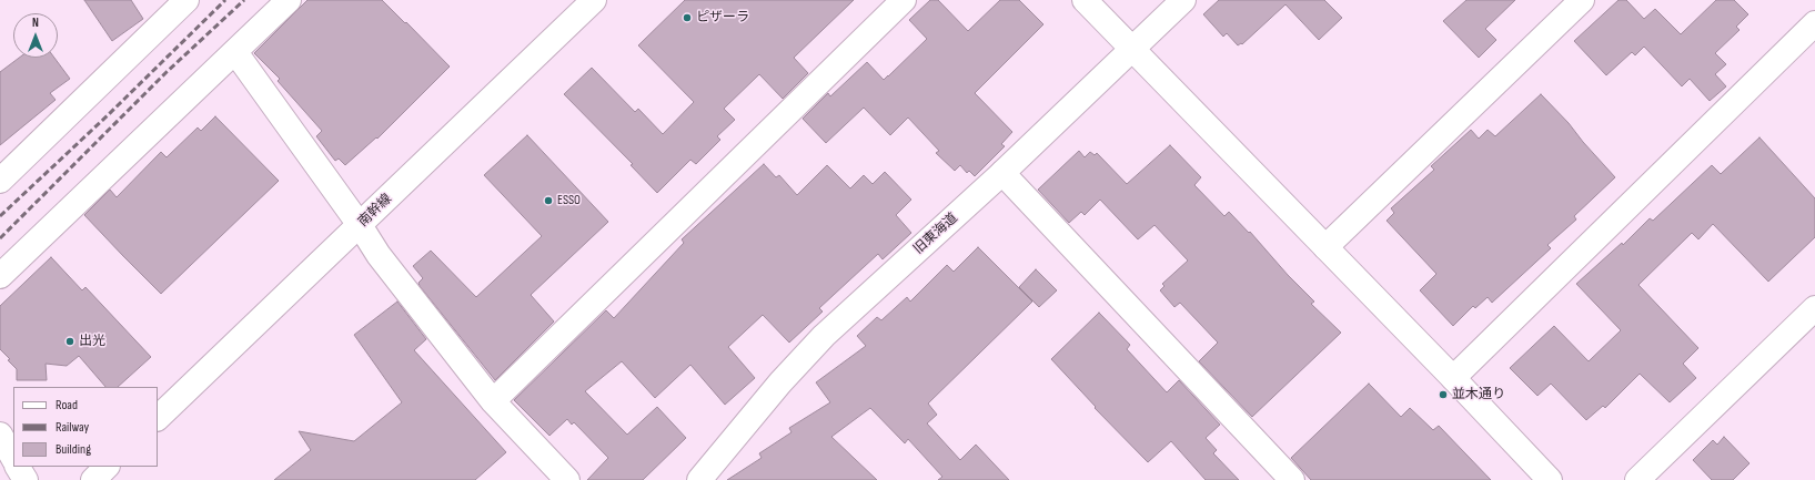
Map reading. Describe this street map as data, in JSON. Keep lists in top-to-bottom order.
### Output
{
  "streets": {
    "street": ["南幹線", "旧東海道"]
  },
  "places": [
    "ピザーラ",
    "ESSO",
    "出光",
    "並木通り"
  ],
  "legend": ["Road", "Railway", "Building"],
  "north": "top"
}
